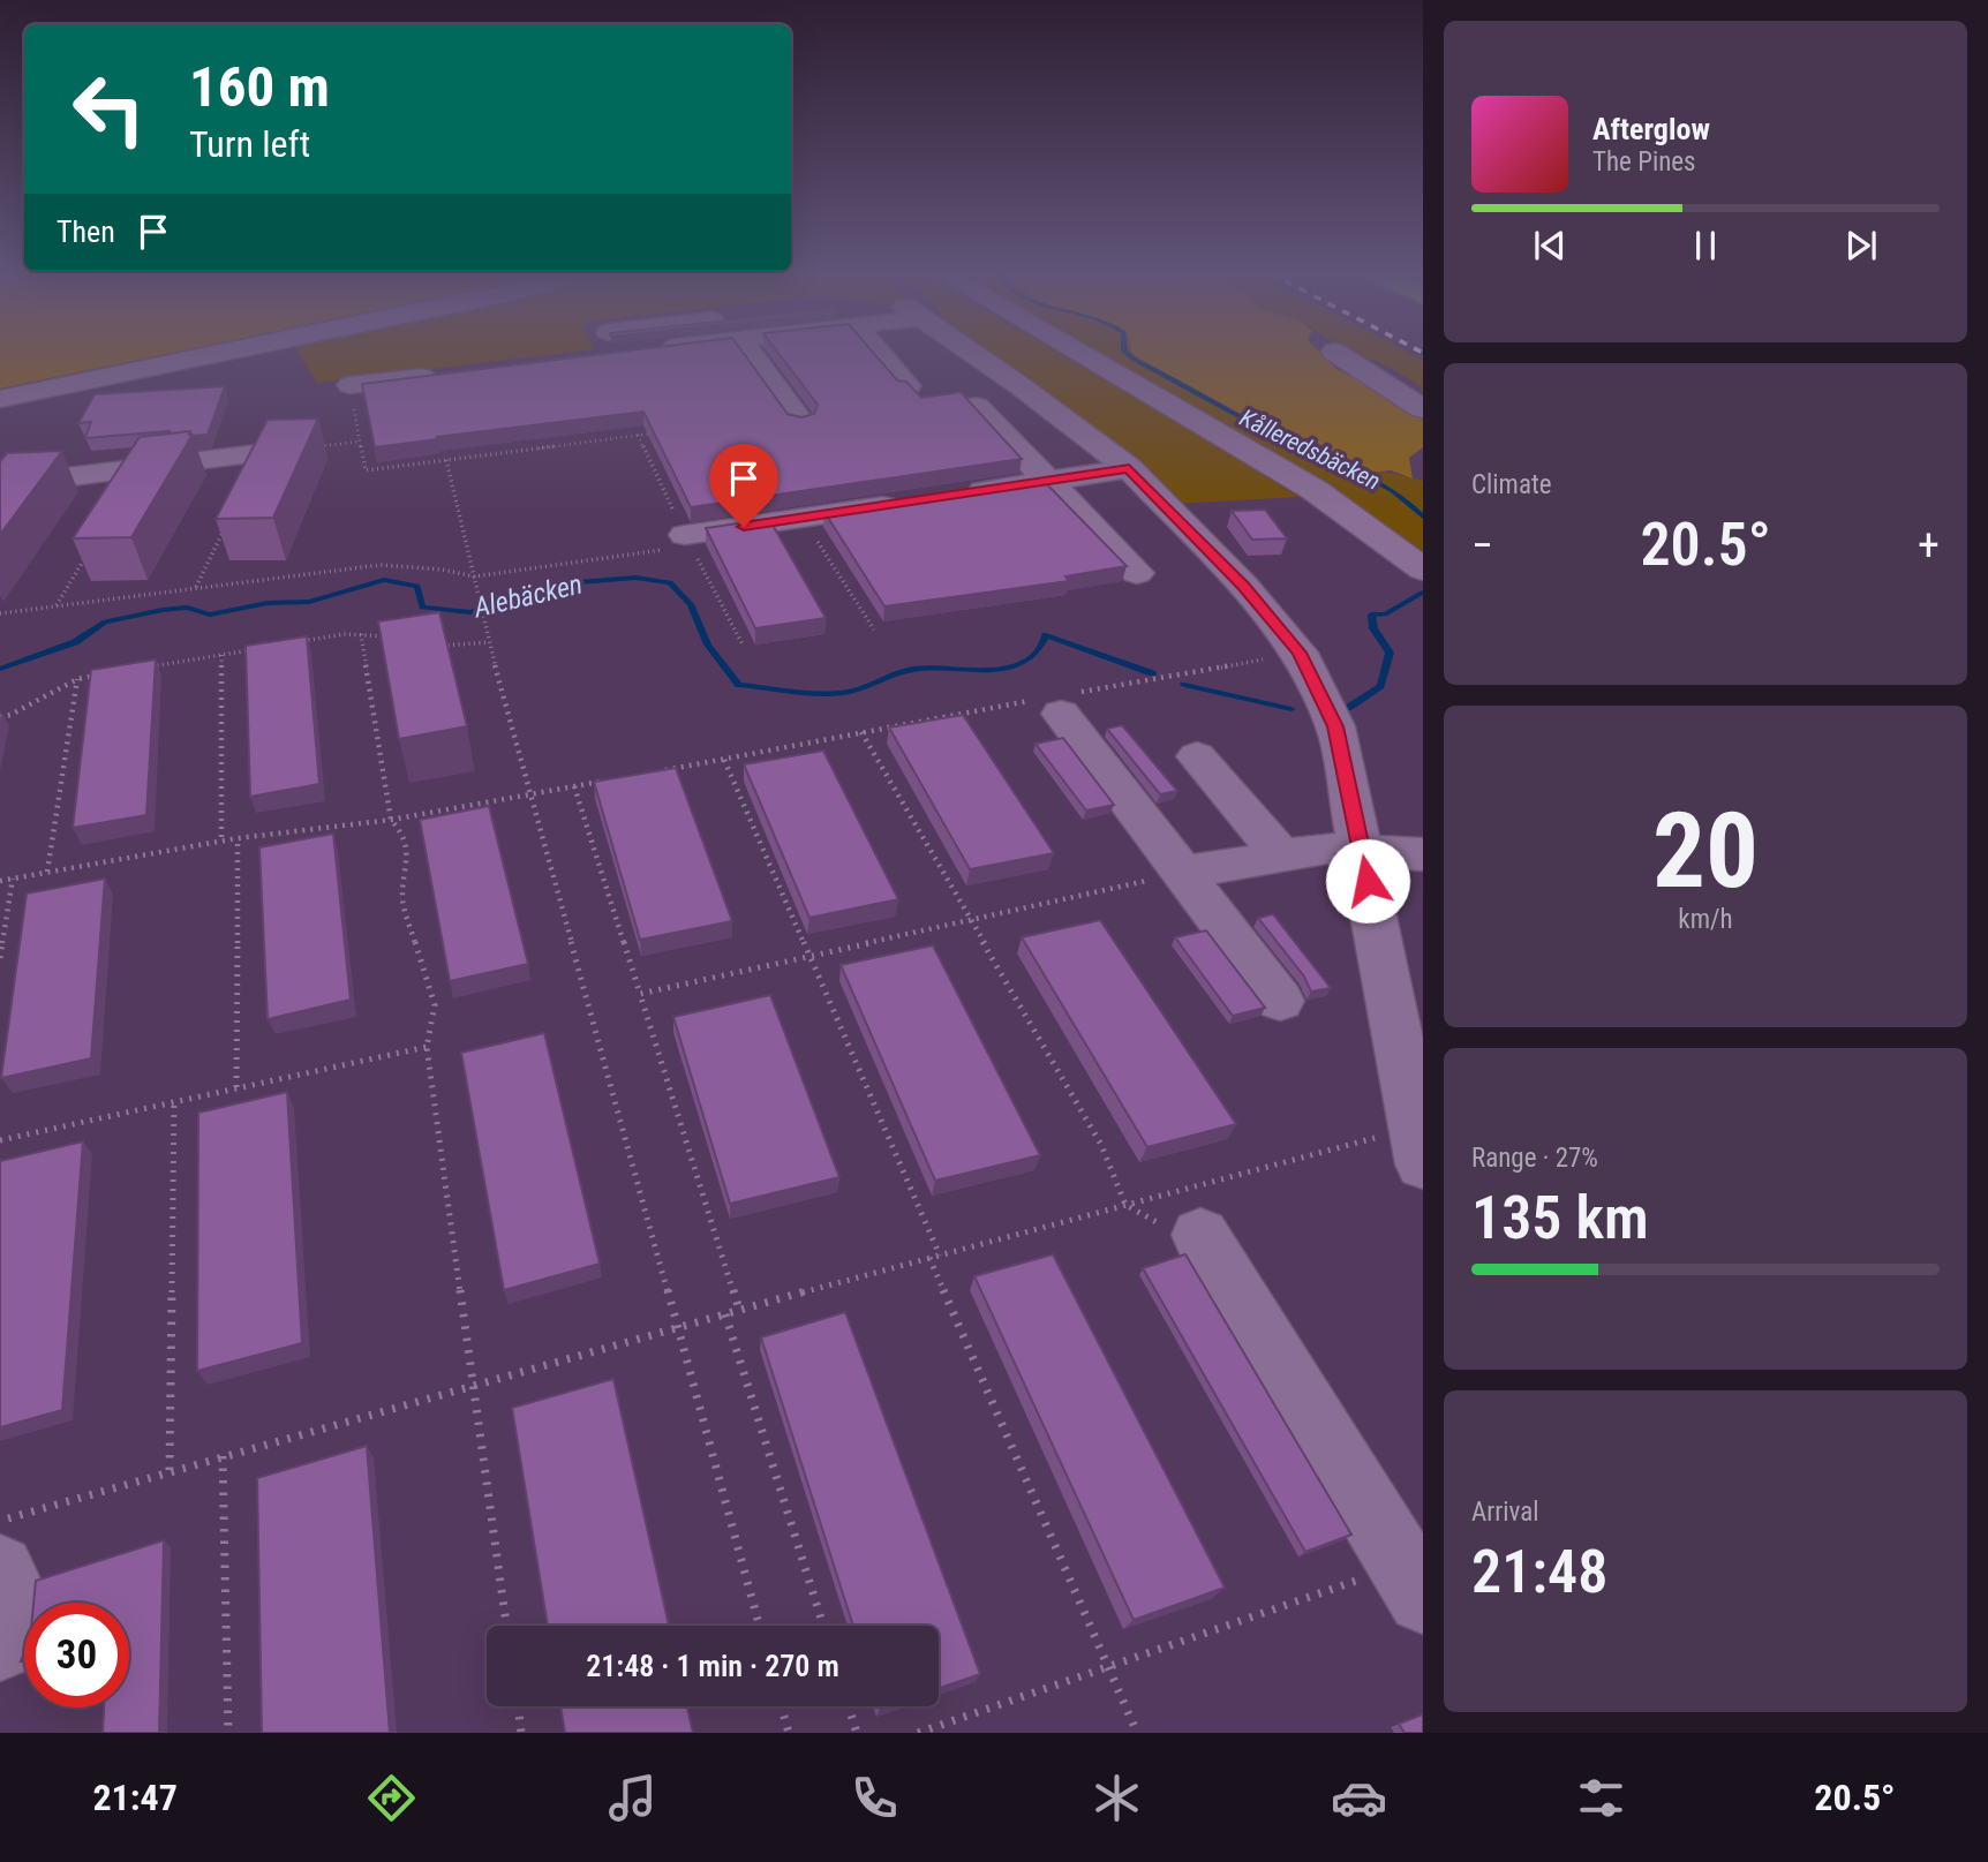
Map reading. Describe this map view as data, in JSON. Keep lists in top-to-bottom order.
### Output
{
  "water": ["Kålleredsbäcken", "Alebäcken"],
  "page": {
    "turn": ["160 m", "Turn left"],
    "song": ["Afterglow", "The Pines"],
    "then": "Then",
    "tile": [
      "Climate",
      ["20", "km/h"],
      ["Range · 27%", "135 km"],
      ["Arrival", "21:48"]
    ],
    "heat": ["−", "20.5°", "+"],
    "limit": "30",
    "trip": "21:48 · 1 min · 270 m",
    "tabs": ["21:47", "20.5°"]
  }
}
